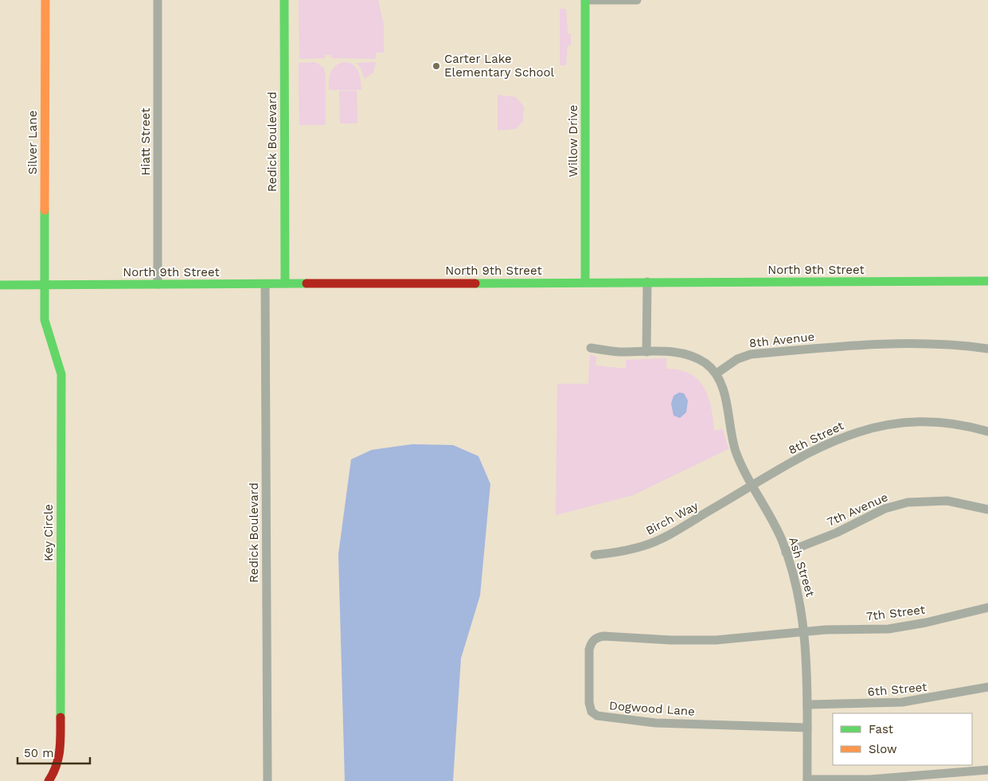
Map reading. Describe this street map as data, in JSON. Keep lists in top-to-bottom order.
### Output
{
  "streets": {
    "street": [
      "Willow Drive",
      "Hiatt Street",
      "Redick Boulevard",
      "Silver Lane",
      "North 9th Street",
      "8th Avenue",
      "8th Street",
      "7th Avenue",
      "Birch Way",
      "Key Circle",
      "Ash Street",
      "7th Street",
      "6th Street",
      "Dogwood Lane"
    ]
  },
  "crossings": [
    ["Willow Drive", "North 9th Street"],
    ["Hiatt Street", "North 9th Street"],
    ["Redick Boulevard", "North 9th Street"],
    ["Silver Lane", "North 9th Street"],
    ["Silver Lane", "Key Circle"],
    ["North 9th Street", "Key Circle"],
    ["8th Avenue", "Ash Street"],
    ["8th Street", "Birch Way"],
    ["8th Street", "Ash Street"],
    ["7th Avenue", "Ash Street"],
    ["Birch Way", "Ash Street"],
    ["Ash Street", "7th Street"],
    ["Ash Street", "6th Street"],
    ["Ash Street", "Dogwood Lane"],
    ["7th Street", "Dogwood Lane"]
  ],
  "places": ["Carter Lake Elementary School"],
  "legend": ["Fast", "Slow"],
  "scale_bar": "50 m"
}
